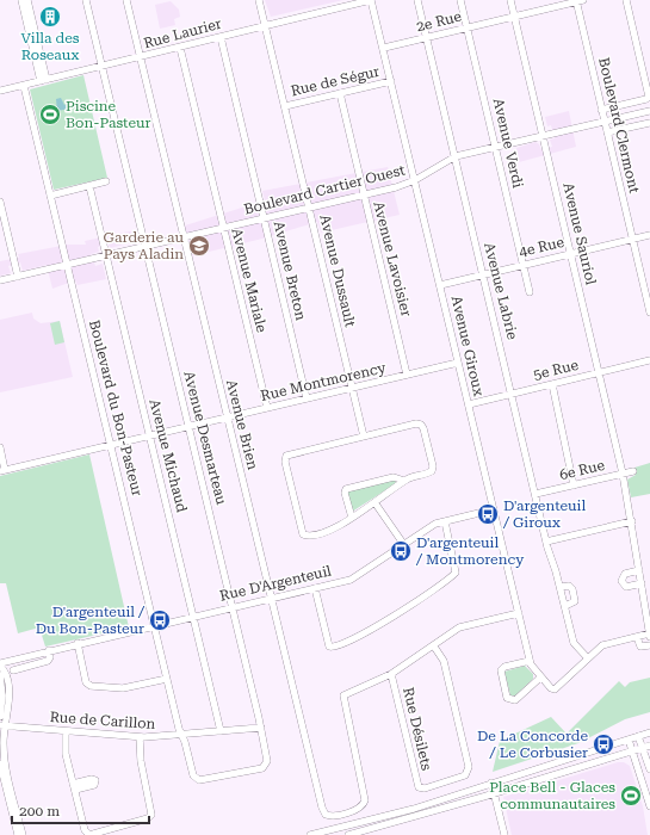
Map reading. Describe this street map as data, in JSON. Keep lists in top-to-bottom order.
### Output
{
  "streets": {
    "street": [
      "2e Rue",
      "Rue Laurier",
      "Rue de Ségur",
      "Boulevard Clermont",
      "Avenue Verdi",
      "Boulevard Cartier Ouest",
      "Avenue Sauriol",
      "4e Rue",
      "Avenue Lavoisier",
      "Avenue Breton",
      "Avenue Dussault",
      "Avenue Mariale",
      "Avenue Labrie",
      "Avenue Giroux",
      "5e Rue",
      "Rue Montmorency",
      "Boulevard du Bon-Pasteur",
      "Avenue Brien",
      "Avenue Desmarteau",
      "Avenue Michaud",
      "6e Rue",
      "Rue D'Argenteuil",
      "Rue de Carillon",
      "Rue Désilets"
    ]
  },
  "crossings": [
    ["2e Rue", "Boulevard Clermont"],
    ["2e Rue", "Avenue Verdi"],
    ["2e Rue", "Avenue Sauriol"],
    ["2e Rue", "Avenue Labrie"],
    ["2e Rue", "Avenue Giroux"],
    ["Rue Laurier", "Avenue Breton"],
    ["Rue Laurier", "Avenue Dussault"],
    ["Rue Laurier", "Avenue Mariale"],
    ["Rue Laurier", "Avenue Giroux"],
    ["Rue Laurier", "Boulevard du Bon-Pasteur"],
    ["Rue Laurier", "Avenue Brien"],
    ["Rue Laurier", "Avenue Desmarteau"],
    ["Rue de Ségur", "Avenue Lavoisier"],
    ["Rue de Ségur", "Avenue Dussault"],
    ["Rue de Ségur", "Avenue Giroux"],
    ["Boulevard Clermont", "Boulevard Cartier Ouest"],
    ["Boulevard Clermont", "4e Rue"],
    ["Avenue Verdi", "Boulevard Cartier Ouest"],
    ["Avenue Verdi", "4e Rue"],
    ["Boulevard Cartier Ouest", "Avenue Sauriol"],
    ["Boulevard Cartier Ouest", "Avenue Lavoisier"],
    ["Boulevard Cartier Ouest", "Avenue Breton"],
    ["Boulevard Cartier Ouest", "Avenue Dussault"],
    ["Boulevard Cartier Ouest", "Avenue Mariale"],
    ["Boulevard Cartier Ouest", "Avenue Labrie"],
    ["Boulevard Cartier Ouest", "Avenue Giroux"],
    ["Boulevard Cartier Ouest", "Boulevard du Bon-Pasteur"],
    ["Boulevard Cartier Ouest", "Avenue Brien"],
    ["Boulevard Cartier Ouest", "Avenue Desmarteau"],
    ["Boulevard Cartier Ouest", "Avenue Michaud"],
    ["Avenue Sauriol", "4e Rue"],
    ["Avenue Sauriol", "5e Rue"],
    ["Avenue Sauriol", "6e Rue"],
    ["4e Rue", "Avenue Labrie"],
    ["4e Rue", "Avenue Giroux"],
    ["Avenue Lavoisier", "Rue Montmorency"],
    ["Avenue Breton", "Rue Montmorency"],
    ["Avenue Dussault", "Rue Montmorency"],
    ["Avenue Mariale", "Rue Montmorency"],
    ["Avenue Labrie", "Avenue Giroux"],
    ["Avenue Labrie", "5e Rue"],
    ["Avenue Labrie", "6e Rue"],
    ["Avenue Giroux", "5e Rue"],
    ["Avenue Giroux", "Rue Montmorency"],
    ["Avenue Giroux", "Rue D'Argenteuil"],
    ["Rue Montmorency", "Boulevard du Bon-Pasteur"],
    ["Rue Montmorency", "Avenue Brien"],
    ["Rue Montmorency", "Avenue Desmarteau"],
    ["Rue Montmorency", "Avenue Michaud"],
    ["Boulevard du Bon-Pasteur", "Avenue Desmarteau"],
    ["Boulevard du Bon-Pasteur", "Rue D'Argenteuil"],
    ["Boulevard du Bon-Pasteur", "Rue de Carillon"],
    ["Avenue Brien", "Rue D'Argenteuil"],
    ["Avenue Brien", "Rue Désilets"],
    ["Avenue Desmarteau", "Rue D'Argenteuil"],
    ["Avenue Desmarteau", "Rue de Carillon"],
    ["Avenue Michaud", "Rue D'Argenteuil"],
    ["Avenue Michaud", "Rue de Carillon"]
  ],
  "places": {
    "building": ["Villa des Roseaux"],
    "sports": ["Piscine Bon-Pasteur", "Place Bell - Glaces communautaires"],
    "school or university": ["Garderie au Pays Aladin"],
    "bus stop": [
      "D'argenteuil / Giroux",
      "D'argenteuil / Montmorency",
      "D'argenteuil / Du Bon-Pasteur",
      "De La Concorde / Le Corbusier"
    ]
  },
  "scale_bar": "200 m"
}
